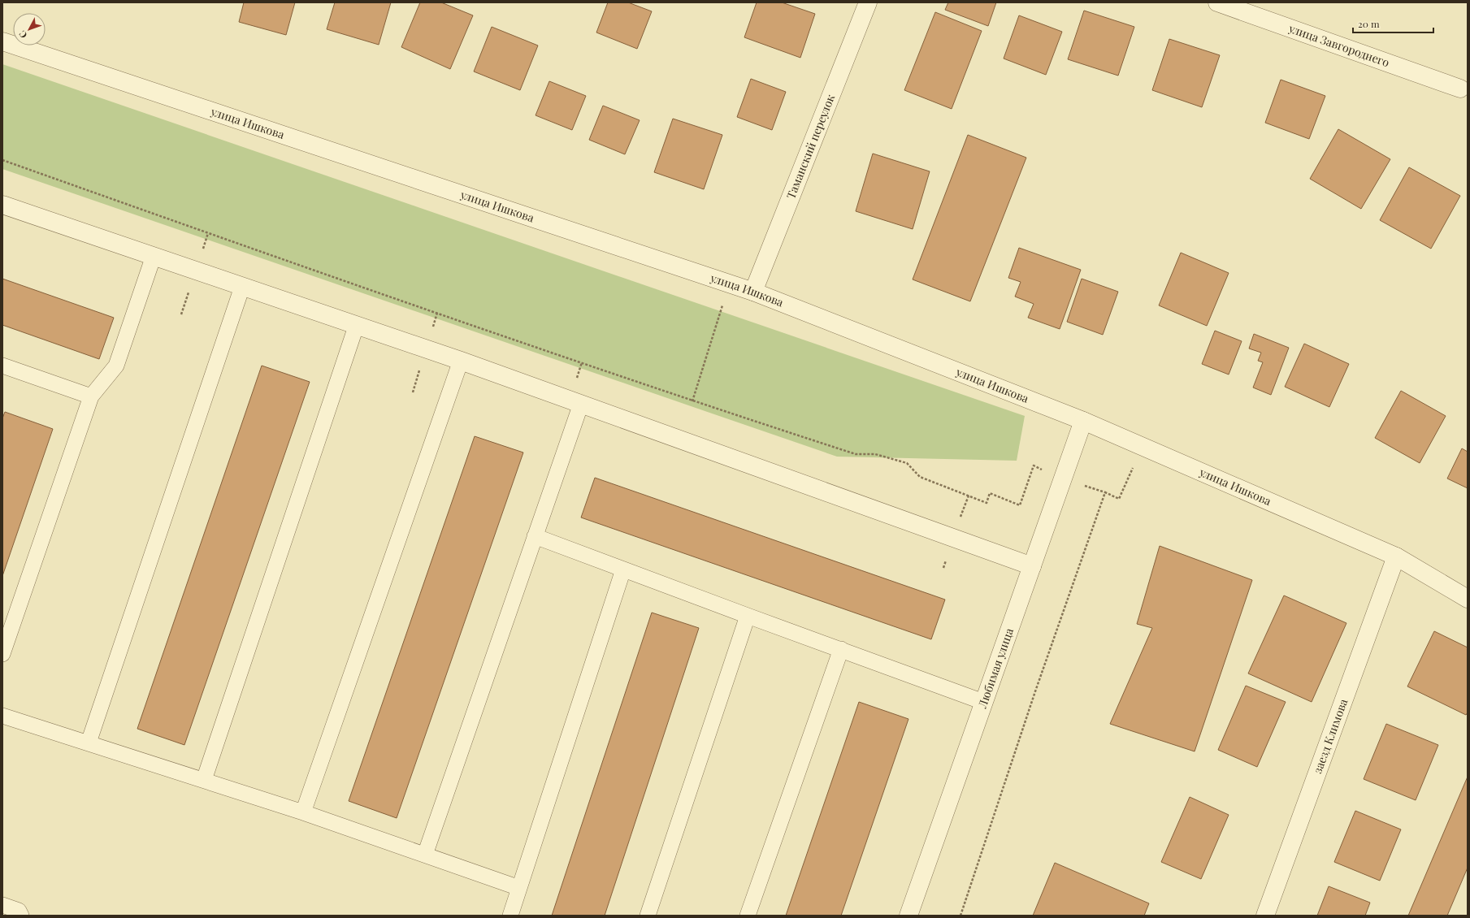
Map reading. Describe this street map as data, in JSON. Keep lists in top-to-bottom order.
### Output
{
  "streets": {
    "street": [
      "улица Завгороднего",
      "улица Ишкова",
      "Таманский переулок",
      "Любимая улица",
      "заезд Климова"
    ]
  },
  "crossings": [
    ["улица Ишкова", "Таманский переулок"],
    ["улица Ишкова", "Любимая улица"],
    ["улица Ишкова", "заезд Климова"]
  ],
  "scale_bar": "20 m",
  "north": "bottom left"
}
